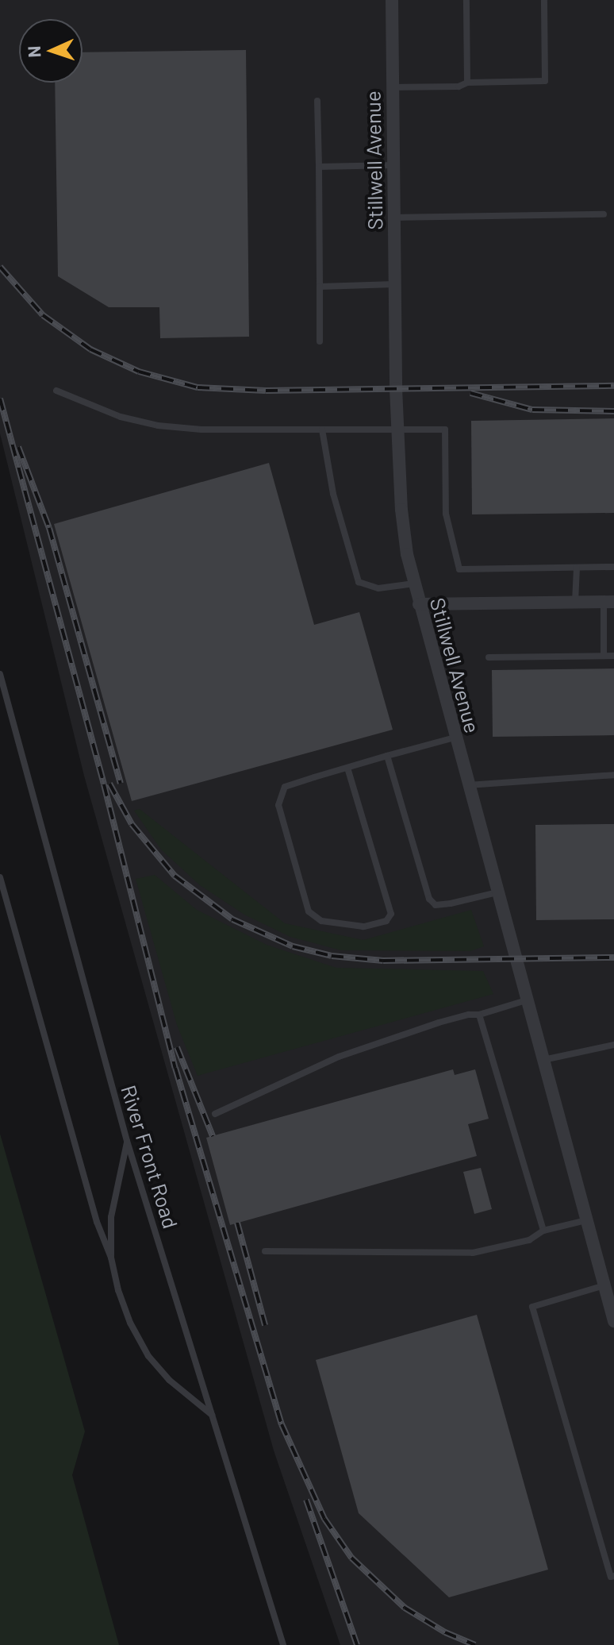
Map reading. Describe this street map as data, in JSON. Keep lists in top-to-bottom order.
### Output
{
  "streets": {
    "street": ["Stillwell Avenue"],
    "lane": ["River Front Road"]
  },
  "north": "left"
}
